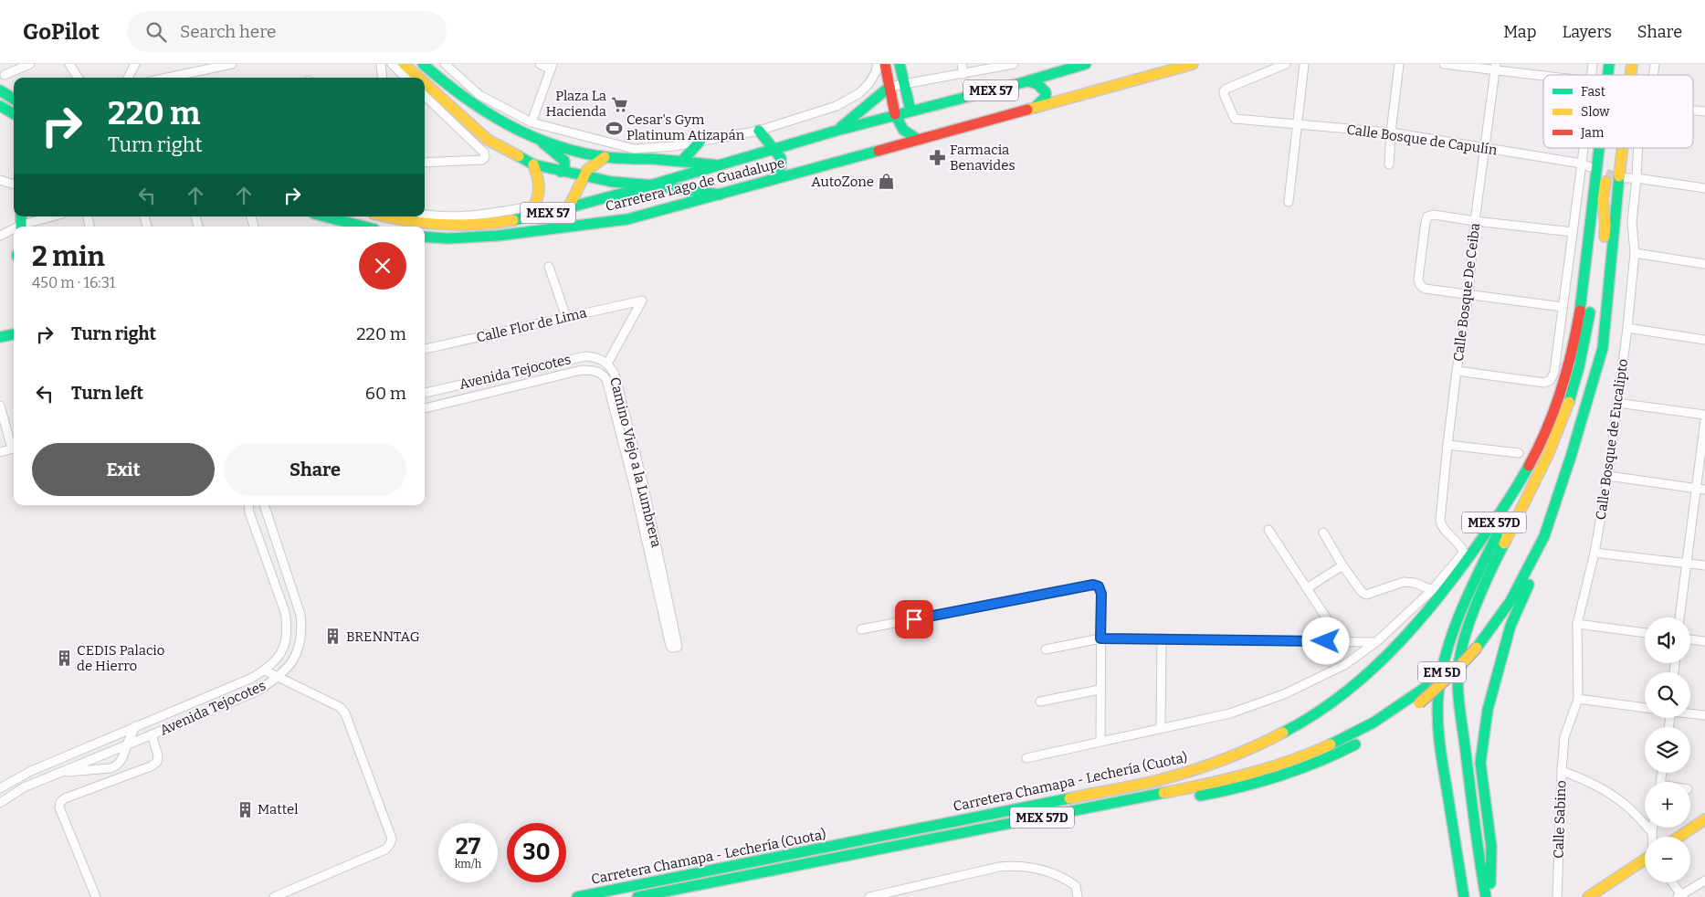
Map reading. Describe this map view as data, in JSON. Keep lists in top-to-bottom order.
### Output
{
  "streets": {
    "main road": [
      "MEX 57",
      "Carretera Lago de Guadalupe",
      "MEX 57D",
      "EM 5D",
      "Carretera Chamapa - Lechería (Cuota)"
    ],
    "street": [
      "Calle Bosque de Capulín",
      "Calle Bosque De Ceiba",
      "Calle Flor de Lima",
      "Avenida Tejocotes",
      "Calle Bosque de Eucalipto",
      "Camino Viejo a la Lumbrera",
      "Calle Sabino"
    ]
  },
  "crossings": [
    ["MEX 57", "Carretera Lago de Guadalupe"],
    ["Calle Bosque de Capulín", "Calle Bosque De Ceiba"],
    ["Calle Flor de Lima", "Camino Viejo a la Lumbrera"],
    ["Avenida Tejocotes", "Camino Viejo a la Lumbrera"],
    ["Calle Bosque de Eucalipto", "Calle Sabino"],
    ["EM 5D", "Carretera Chamapa - Lechería (Cuota)"]
  ],
  "places": {
    "supermarket": ["Plaza La Hacienda"],
    "sports": ["Cesar's Gym Platinum Atizapán"],
    "pharmacy": ["Farmacia Benavides"],
    "shop": ["AutoZone"],
    "building": ["BRENNTAG", "CEDIS Palacio de Hierro", "Mattel"]
  },
  "legend": ["Fast", "Slow", "Jam"],
  "page": {
    "header": "GoPilot",
    "search": "Search here",
    "nav": ["Map", "Layers", "Share"],
    "turn": ["220 m", "Turn right"],
    "heading": ["2 min", "450 m · 16:31"],
    "list": [
      {
        "name": "Turn right",
        "value": "220 m"
      },
      {
        "name": "Turn left",
        "value": "60 m"
      }
    ],
    "buttons": ["Exit", "Share"],
    "map_buttons": ["+", "−"],
    "speed": "27 km/h",
    "limit": "30"
  }
}
